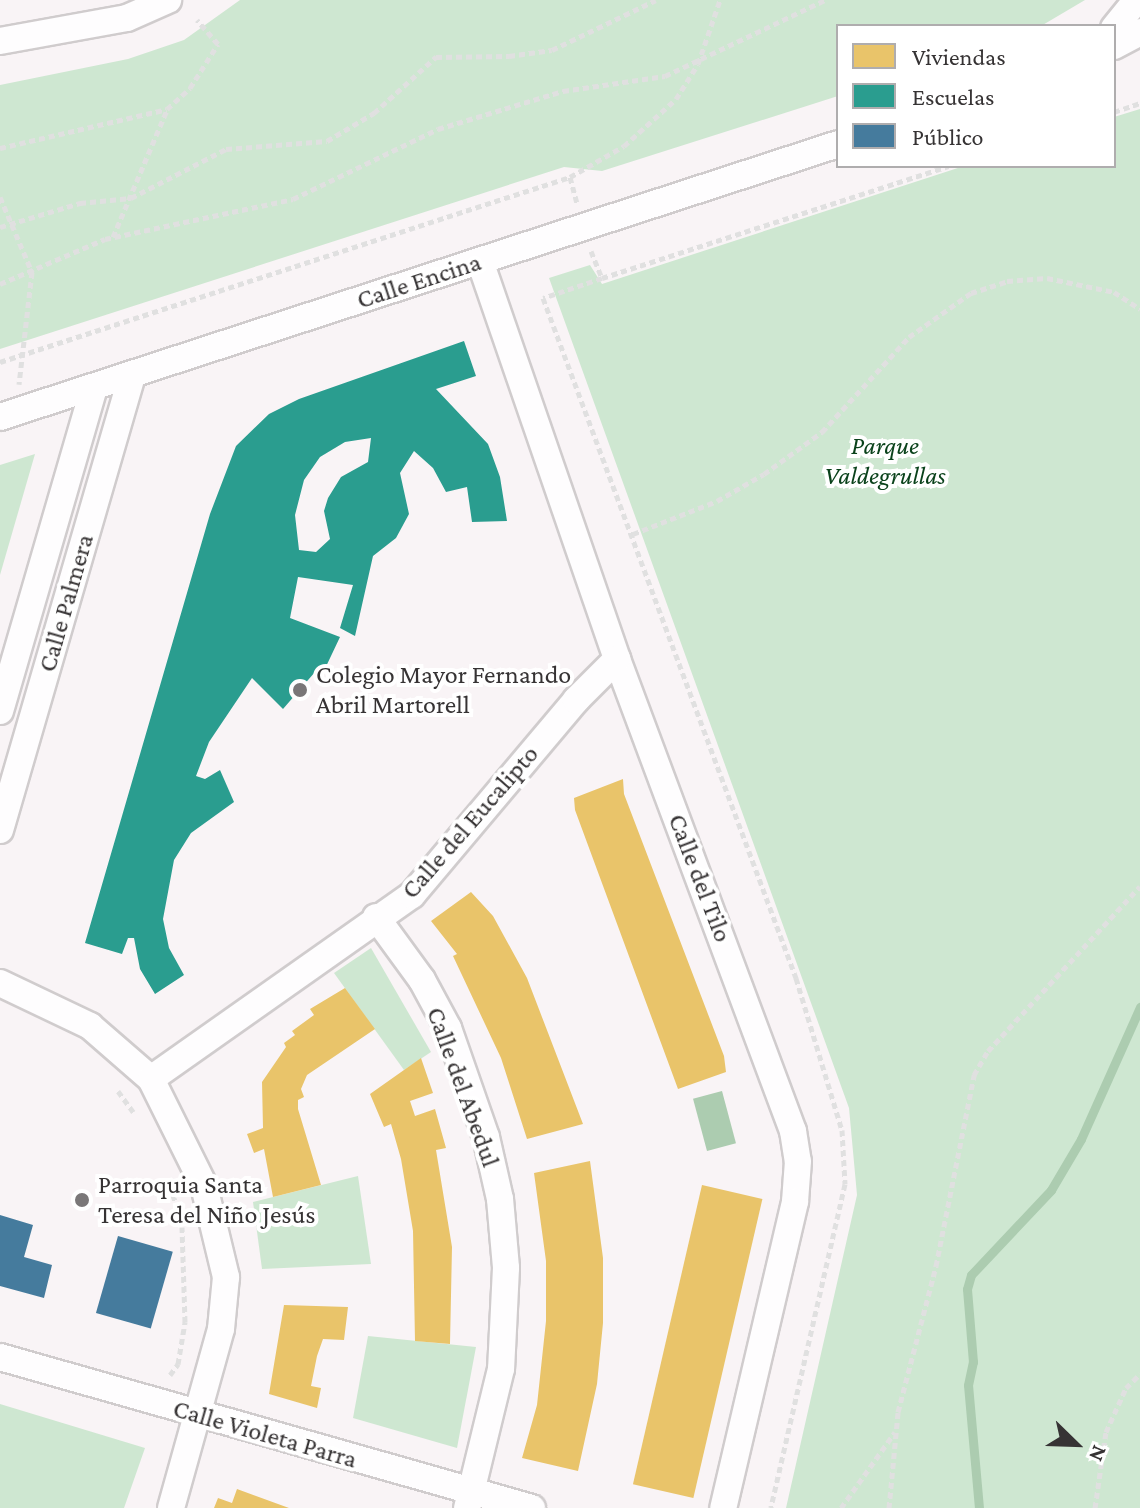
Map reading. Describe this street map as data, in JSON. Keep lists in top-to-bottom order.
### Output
{
  "streets": {
    "street": [
      "Calle Encina",
      "Calle Palmera",
      "Calle del Eucalipto",
      "Calle del Tilo",
      "Calle del Abedul",
      "Calle Violeta Parra"
    ]
  },
  "crossings": [
    ["Calle Encina", "Calle Palmera"],
    ["Calle Encina", "Calle del Tilo"],
    ["Calle del Eucalipto", "Calle del Tilo"],
    ["Calle del Eucalipto", "Calle del Abedul"],
    ["Calle del Abedul", "Calle Violeta Parra"]
  ],
  "parks": ["Parque Valdegrullas"],
  "places": ["Colegio Mayor Fernando Abril Martorell", "Parroquia Santa Teresa del Niño Jesús"],
  "legend": ["Viviendas", "Escuelas", "Público"],
  "north": "bottom right"
}
